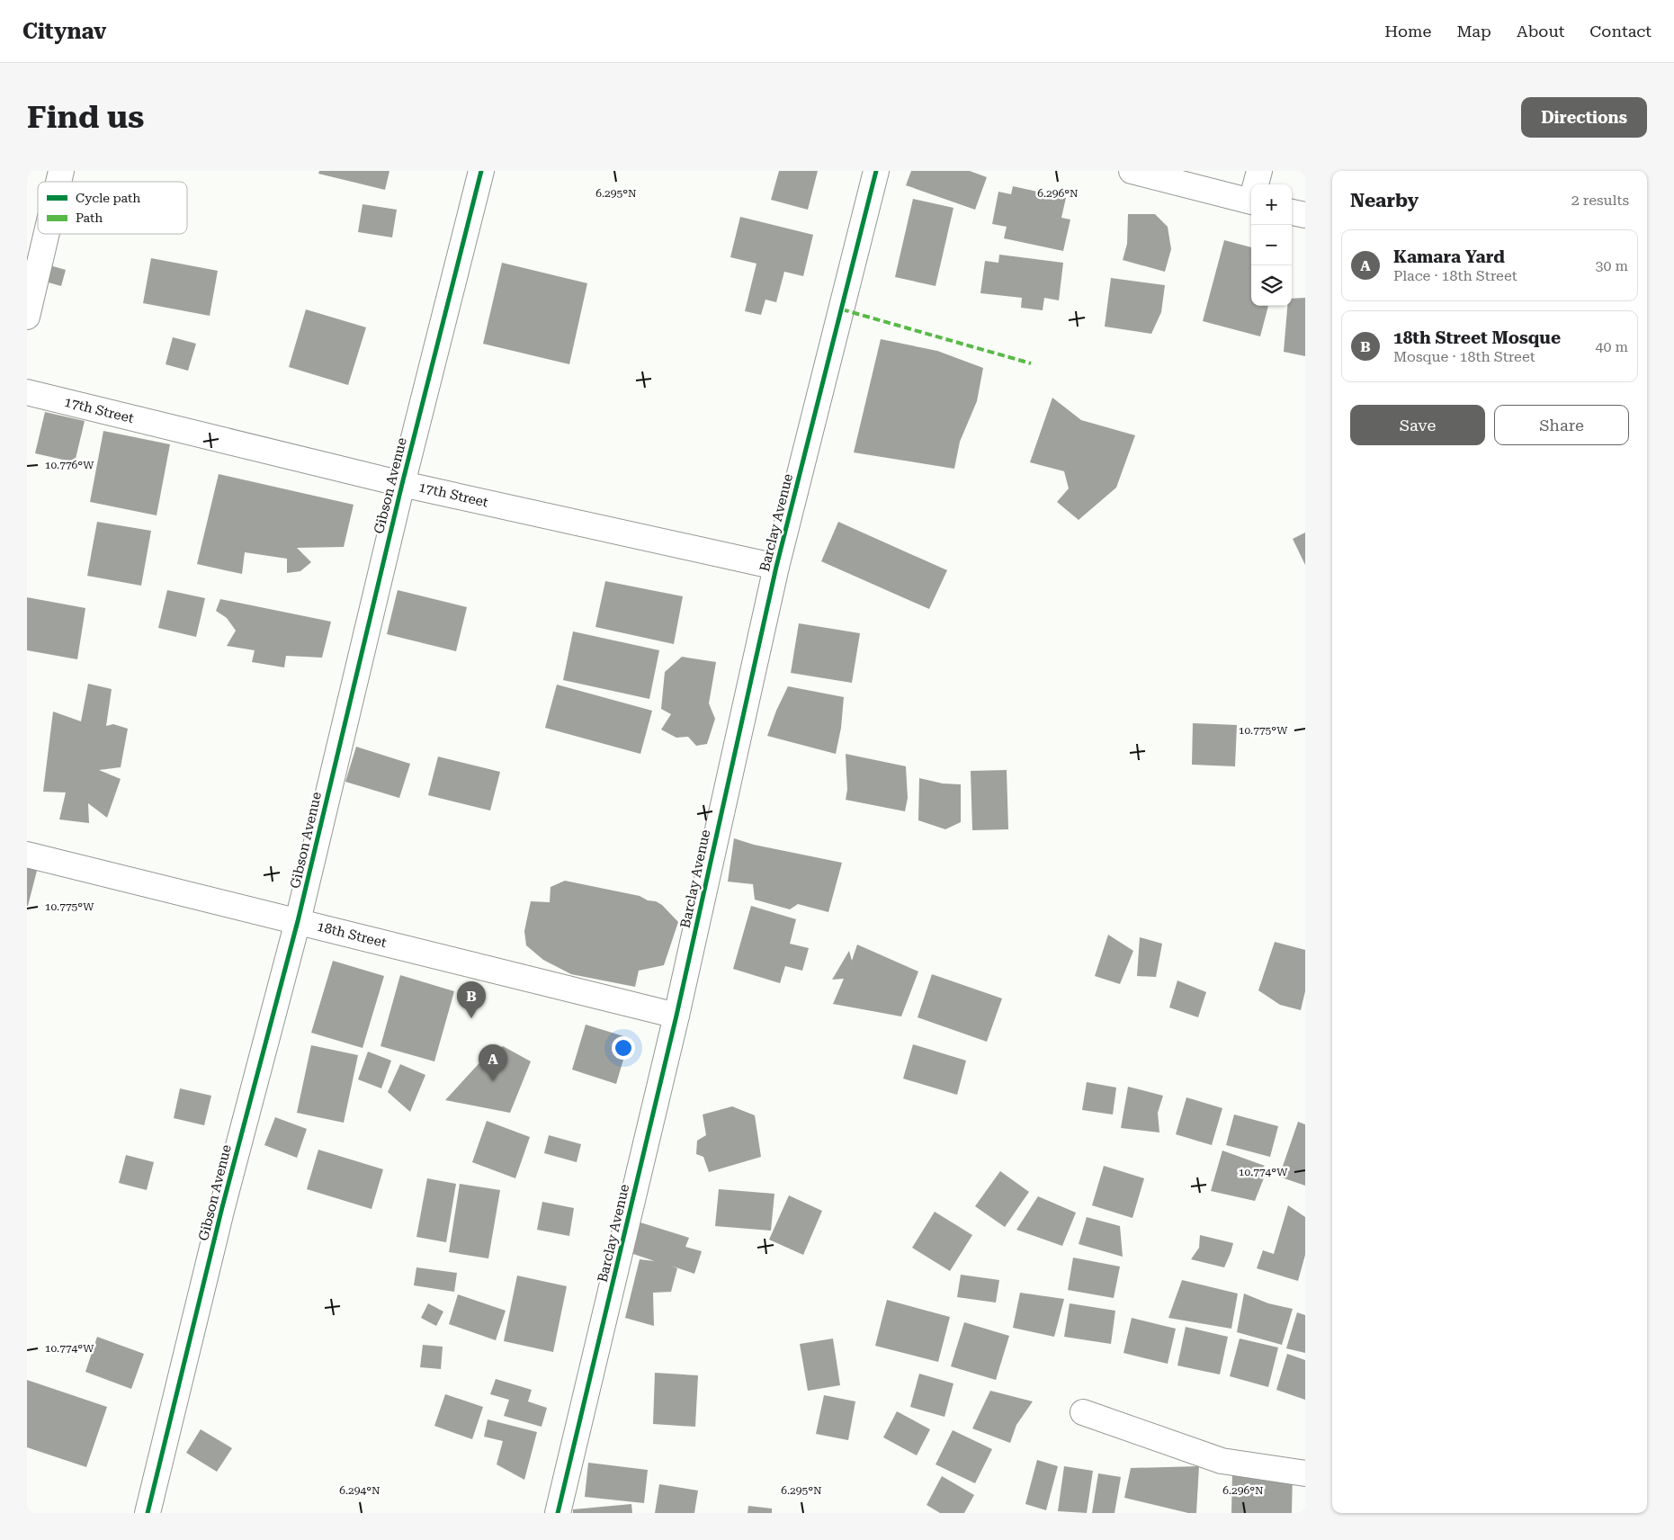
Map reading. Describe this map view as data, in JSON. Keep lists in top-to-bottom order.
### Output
{
  "streets": {
    "street": [
      "17th Street",
      "Gibson Avenue",
      "Barclay Avenue",
      "18th Street"
    ]
  },
  "crossings": [
    ["17th Street", "Gibson Avenue"],
    ["17th Street", "Barclay Avenue"],
    ["Gibson Avenue", "18th Street"],
    ["Barclay Avenue", "18th Street"]
  ],
  "legend": ["Cycle path", "Path"],
  "page": {
    "header": "Citynav",
    "nav": [
      "Home",
      "Map",
      "About",
      "Contact"
    ],
    "buttons": [
      "Directions",
      ["Save", "Share"]
    ],
    "title": "Find us",
    "heading": ["Nearby", "2 results"],
    "map_buttons": ["+", "−"],
    "list": [
      {
        "mark": "A",
        "name": "Kamara Yard",
        "note": "Place · 18th Street",
        "value": "30 m"
      },
      {
        "mark": "B",
        "name": "18th Street Mosque",
        "note": "Mosque · 18th Street",
        "value": "40 m"
      }
    ],
    "pins": ["B", "A"]
  },
  "coordinates": [
    "6.295°N",
    "6.296°N",
    "10.776°W",
    "10.775°W",
    "10.774°W",
    "6.294°N"
  ]
}
